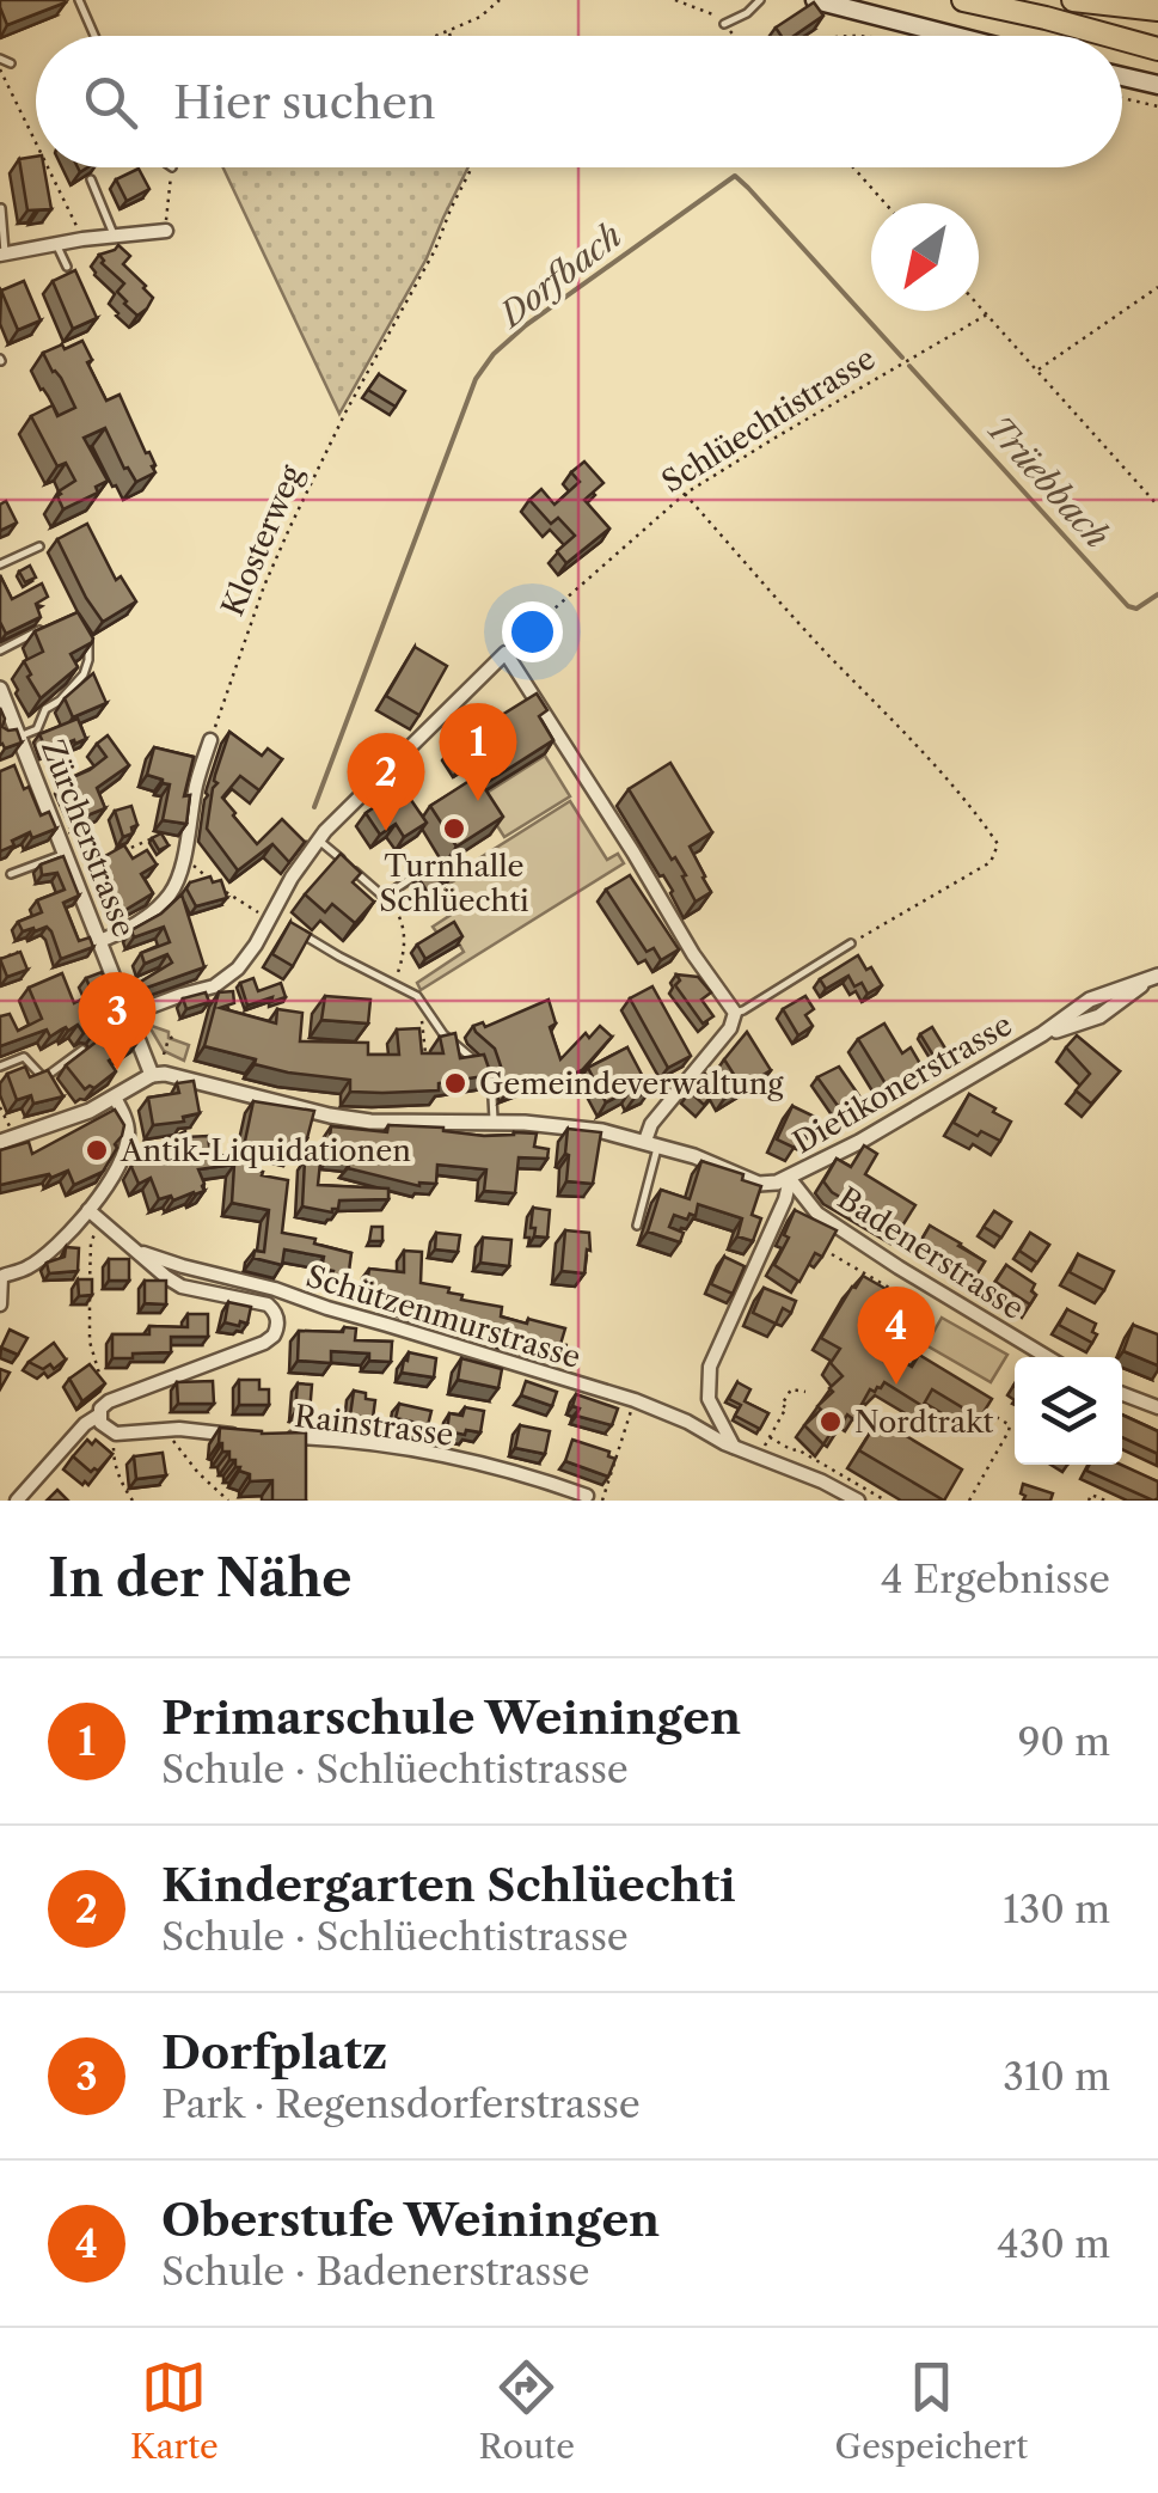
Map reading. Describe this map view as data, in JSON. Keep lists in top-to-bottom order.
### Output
{
  "streets": {
    "street": [
      "Zürcherstrasse",
      "Dietikonerstrasse",
      "Badenerstrasse",
      "Schützenmurstrasse",
      "Rainstrasse"
    ],
    "path": ["Schlüechtistrasse", "Klosterweg"]
  },
  "crossings": [
    ["Dietikonerstrasse", "Badenerstrasse"]
  ],
  "water": ["Dorfbach", "Trüebbach"],
  "places": [
    "Turnhalle Schlüechti",
    "Gemeindeverwaltung",
    "Antik-Liquidationen",
    "Nordtrakt"
  ],
  "north": "bottom left",
  "page": {
    "search": "Hier suchen",
    "pins": [
      "1",
      "2",
      "3",
      "4"
    ],
    "heading": ["In der Nähe", "4 Ergebnisse"],
    "list": [
      {
        "mark": "1",
        "name": "Primarschule Weiningen",
        "note": "Schule · Schlüechtistrasse",
        "value": "90 m"
      },
      {
        "mark": "2",
        "name": "Kindergarten Schlüechti",
        "note": "Schule · Schlüechtistrasse",
        "value": "130 m"
      },
      {
        "mark": "3",
        "name": "Dorfplatz",
        "note": "Park · Regensdorferstrasse",
        "value": "310 m"
      },
      {
        "mark": "4",
        "name": "Oberstufe Weiningen",
        "note": "Schule · Badenerstrasse",
        "value": "430 m"
      }
    ],
    "nav": ["Karte", "Route", "Gespeichert"]
  }
}
